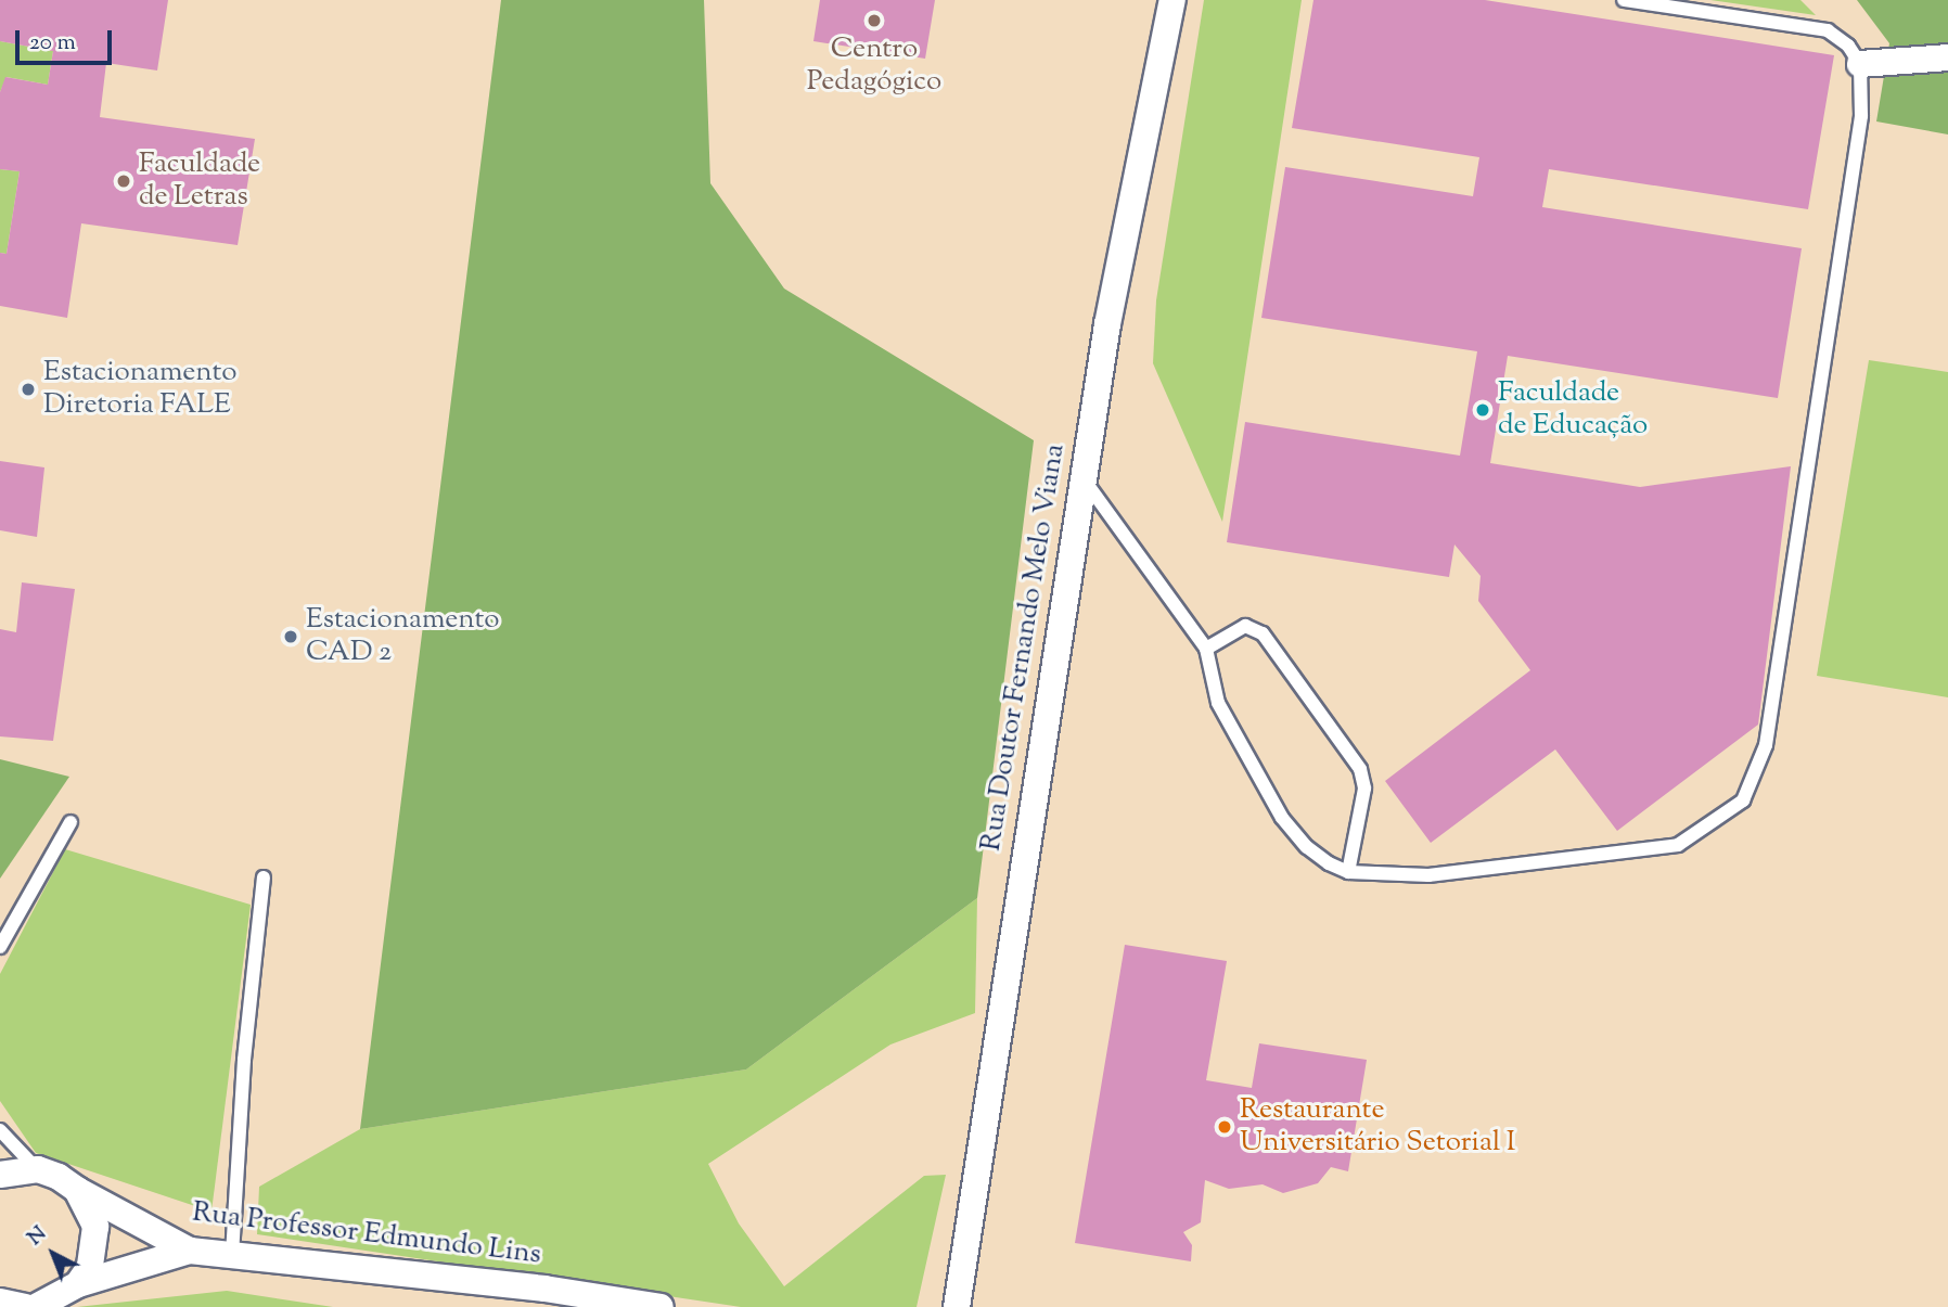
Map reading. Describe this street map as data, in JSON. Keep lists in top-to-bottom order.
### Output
{
  "streets": {
    "street": ["Rua Doutor Fernando Melo Viana", "Rua Professor Edmundo Lins"]
  },
  "places": [
    "Centro Pedagógico",
    "Faculdade de Letras",
    "Estacionamento Diretoria FALE",
    "Faculdade de Educação",
    "Estacionamento CAD 2",
    "Restaurante Universitário Setorial I"
  ],
  "scale_bar": "20 m",
  "north": "top left"
}
